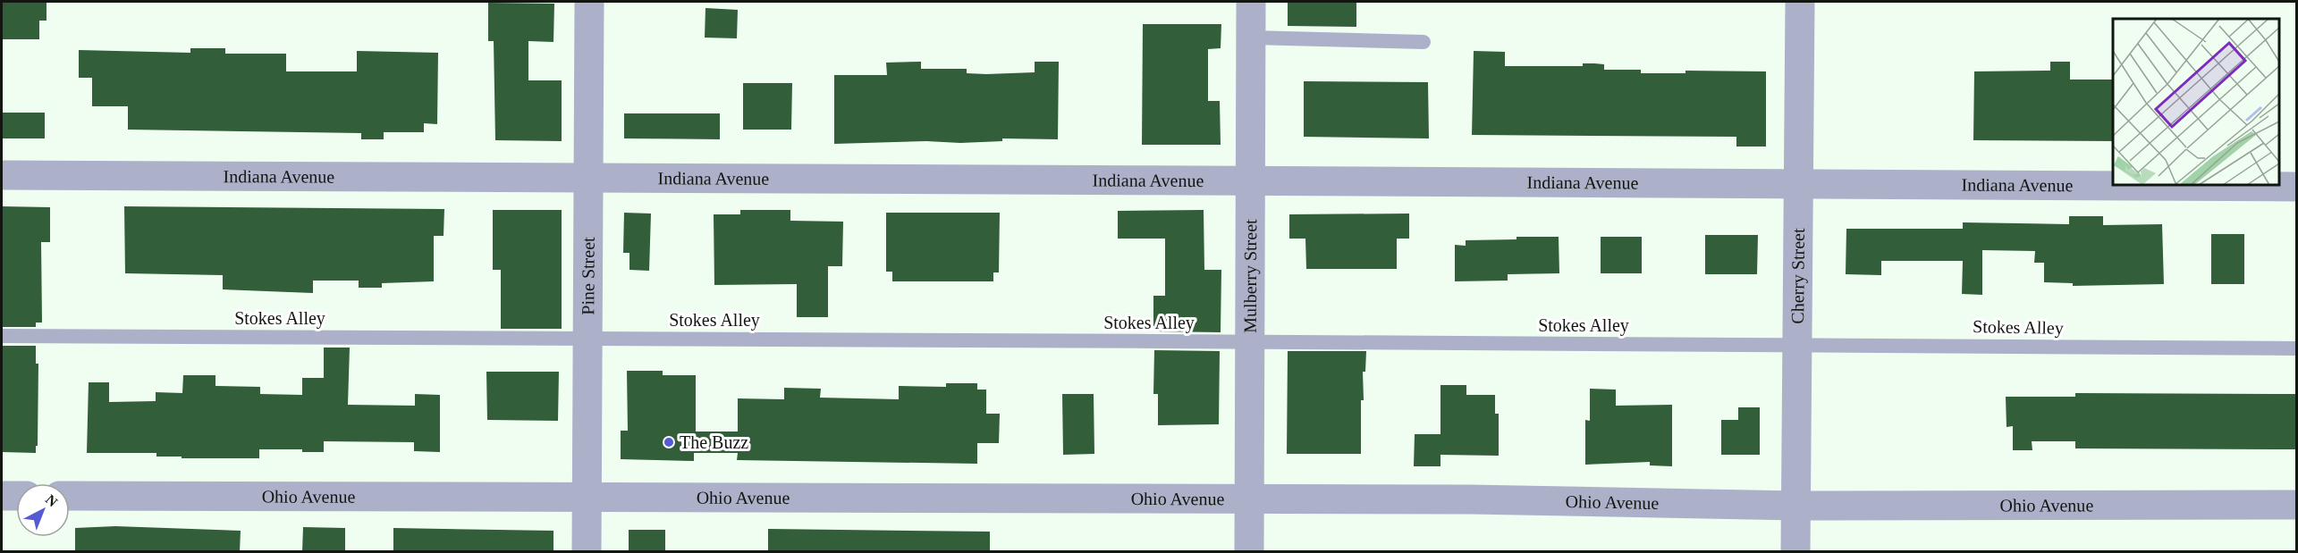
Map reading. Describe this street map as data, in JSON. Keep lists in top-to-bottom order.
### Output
{
  "streets": {
    "street": [
      "Indiana Avenue",
      "Pine Street",
      "Mulberry Street",
      "Cherry Street",
      "Ohio Avenue"
    ],
    "lane": ["Stokes Alley"]
  },
  "crossings": [
    ["Indiana Avenue", "Pine Street"],
    ["Indiana Avenue", "Mulberry Street"],
    ["Indiana Avenue", "Cherry Street"],
    ["Pine Street", "Stokes Alley"],
    ["Pine Street", "Ohio Avenue"],
    ["Mulberry Street", "Stokes Alley"],
    ["Mulberry Street", "Ohio Avenue"],
    ["Cherry Street", "Stokes Alley"],
    ["Cherry Street", "Ohio Avenue"]
  ],
  "places": ["The Buzz"],
  "north": "top right"
}
